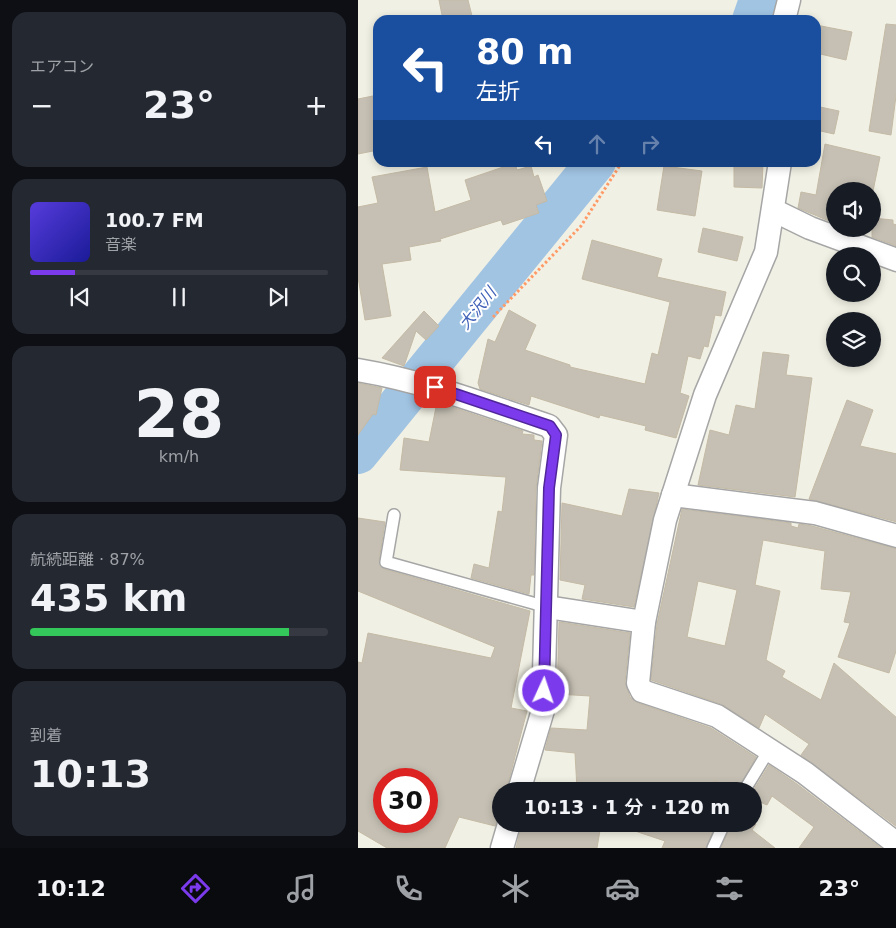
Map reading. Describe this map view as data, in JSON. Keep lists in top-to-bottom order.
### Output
{
  "water": ["大沢川"],
  "page": {
    "tile": [
      "エアコン",
      ["28", "km/h"],
      ["航続距離 · 87%", "435 km"],
      ["到着", "10:13"]
    ],
    "turn": ["80 m", "左折"],
    "heat": ["−", "23°", "+"],
    "song": ["100.7 FM", "音楽"],
    "limit": "30",
    "trip": "10:13 · 1 分 · 120 m",
    "tabs": ["10:12", "23°"]
  }
}
